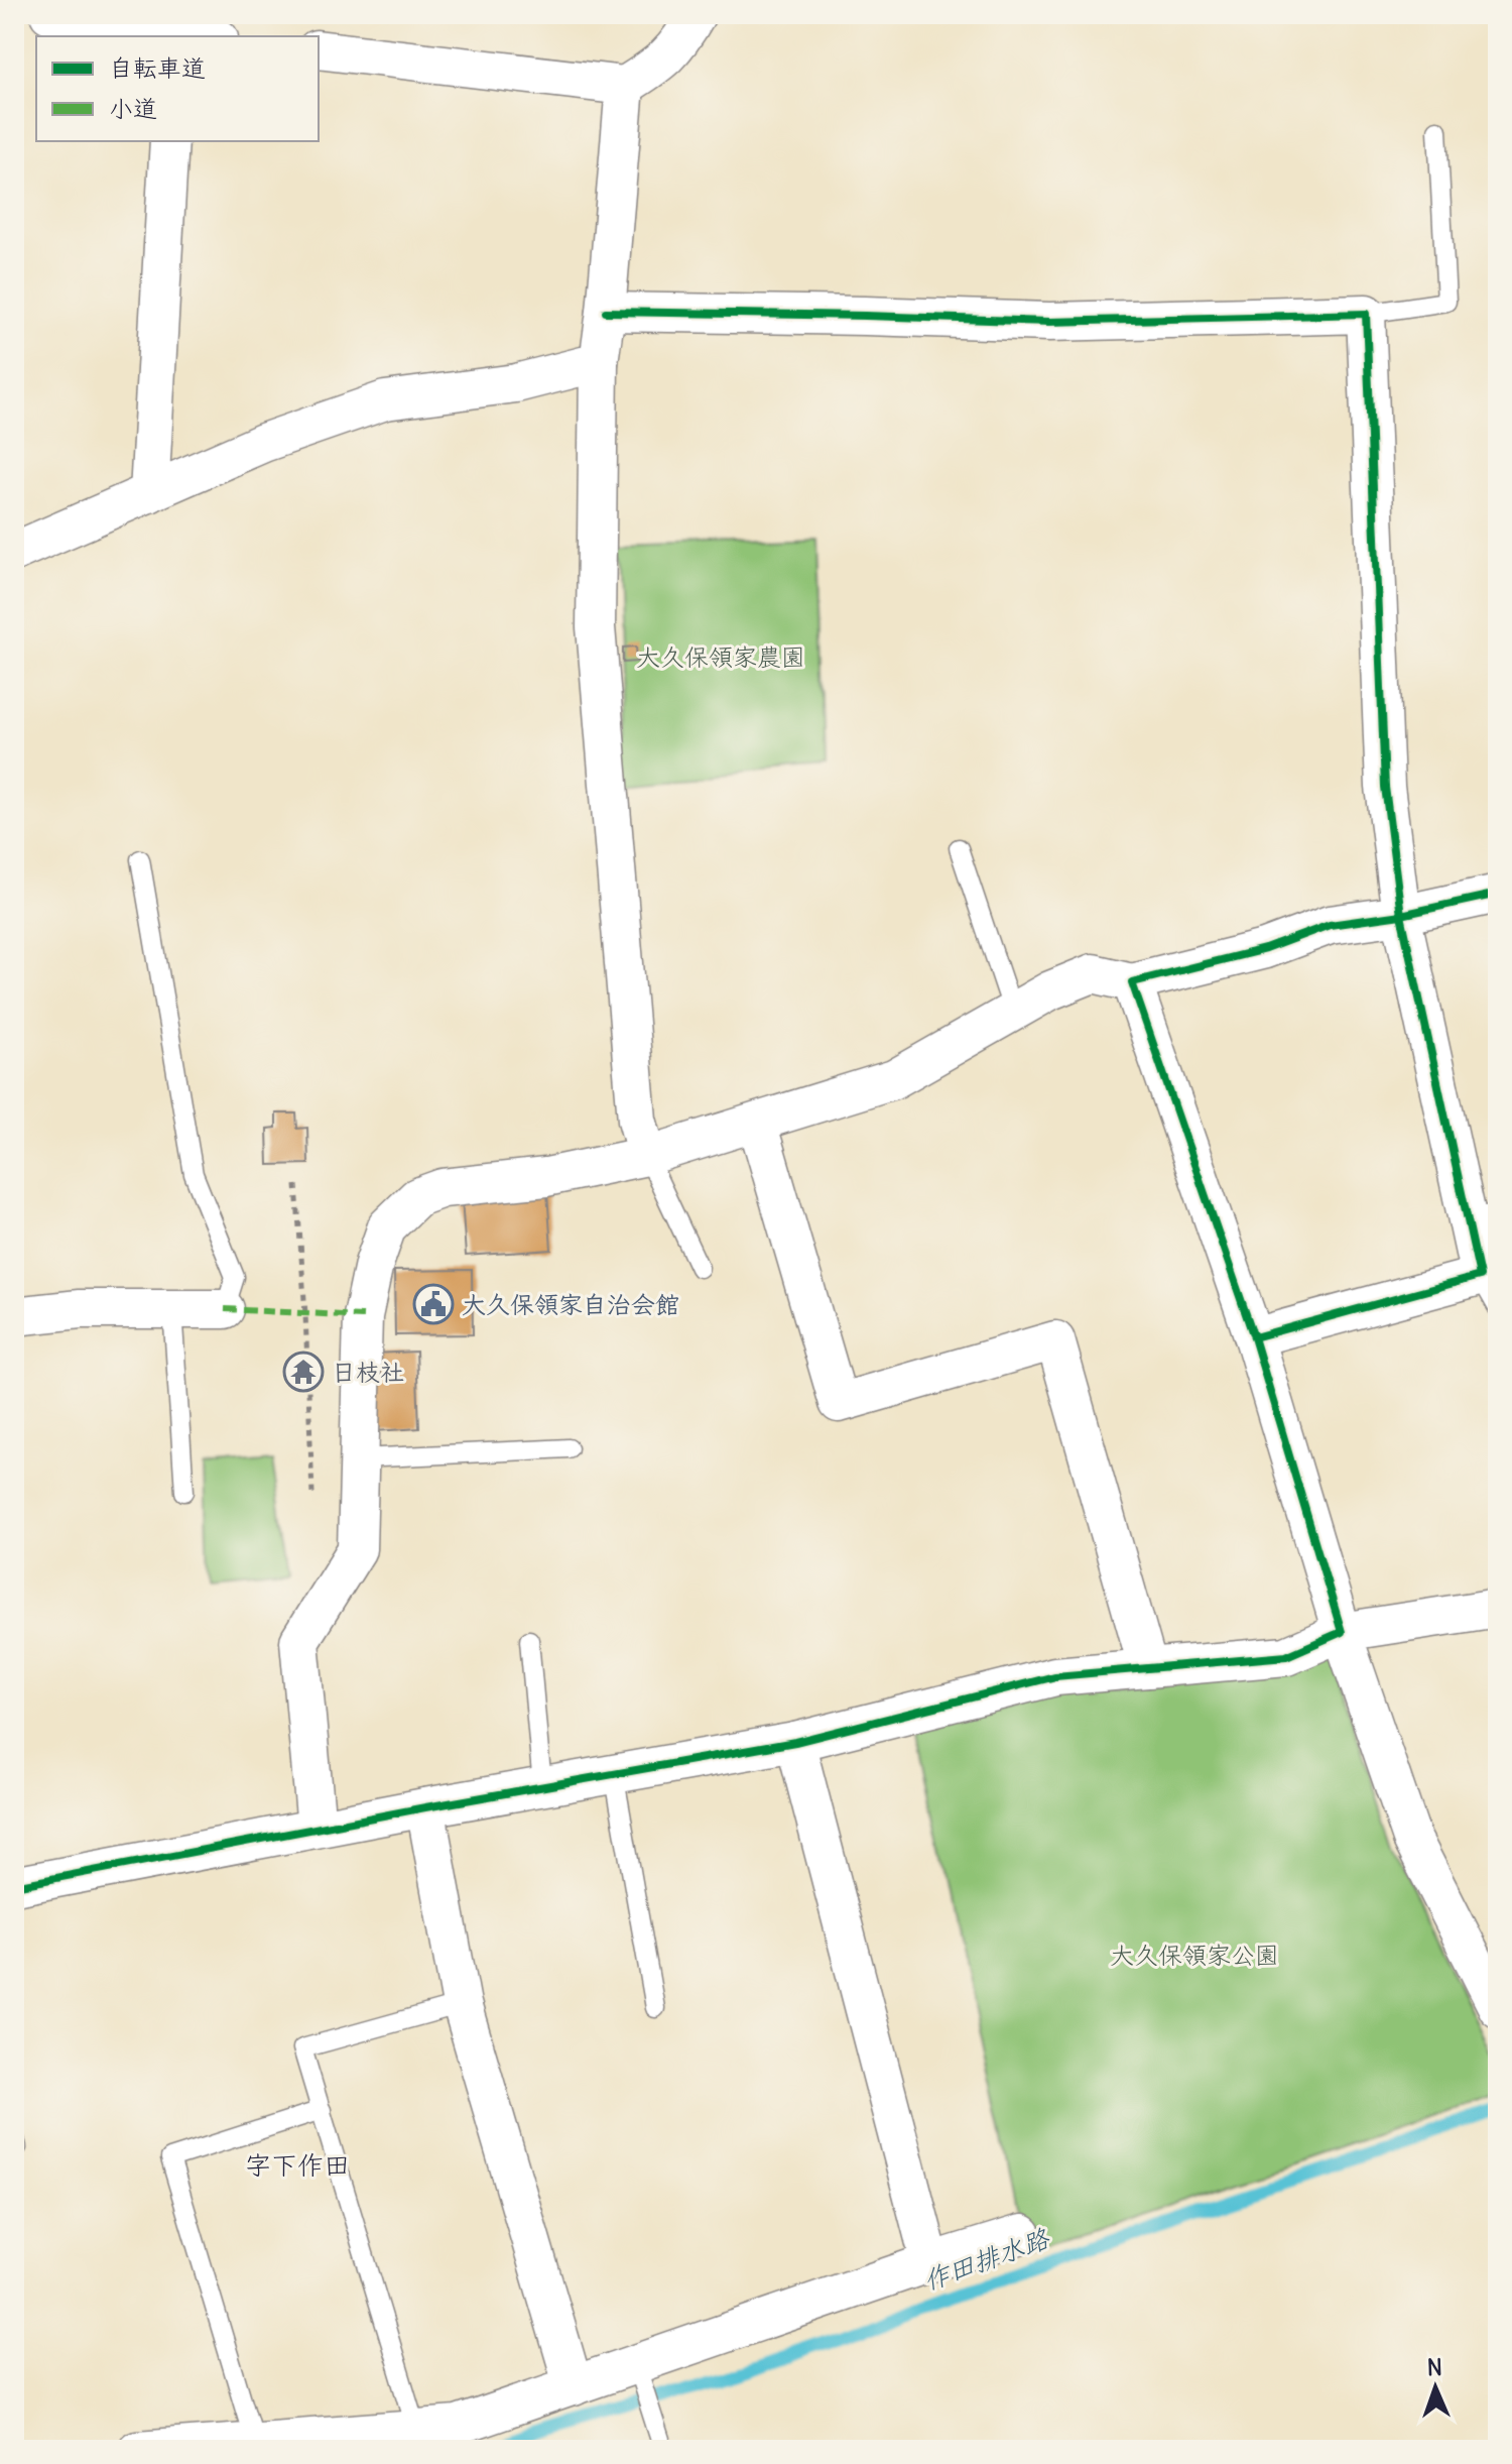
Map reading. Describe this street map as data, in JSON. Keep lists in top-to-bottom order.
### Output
{
  "districts": ["字下作田"],
  "water": ["作田排水路"],
  "parks": ["大久保領家農園", "大久保領家公園"],
  "places": {
    "public building": ["大久保領家自治会館"],
    "temple": ["日枝社"]
  },
  "legend": ["自転車道", "小道"],
  "north": "top"
}
